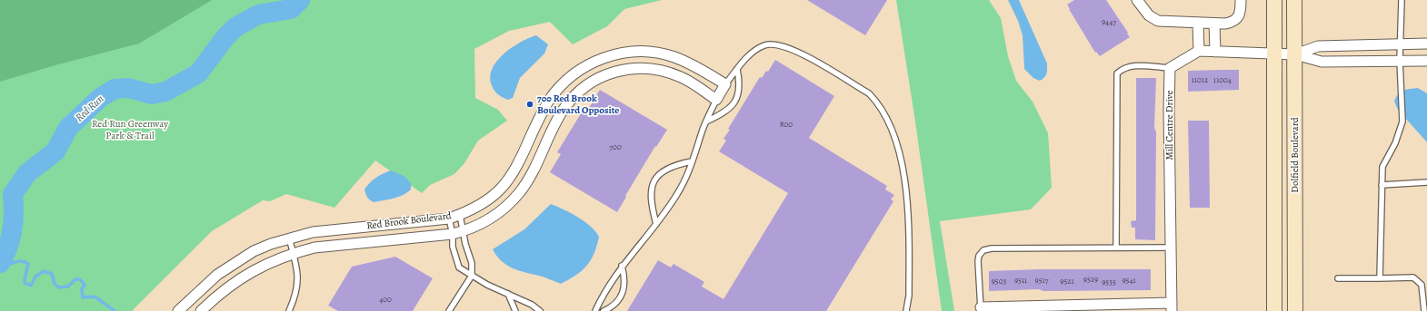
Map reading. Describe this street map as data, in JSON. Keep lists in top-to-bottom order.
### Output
{
  "streets": {
    "main road": ["Dolfield Boulevard"],
    "street": ["Mill Centre Drive", "Red Brook Boulevard"]
  },
  "water": ["Red Run"],
  "parks": ["Red Run Greenway Park & Trail"],
  "places": ["700 Red Brook Boulevard Opposite"],
  "house_numbers": [
    "9447",
    "11012",
    "11004",
    "800",
    "700",
    "9529",
    "9511",
    "9517",
    "9541",
    "9503",
    "9521",
    "9535",
    "400"
  ]
}
